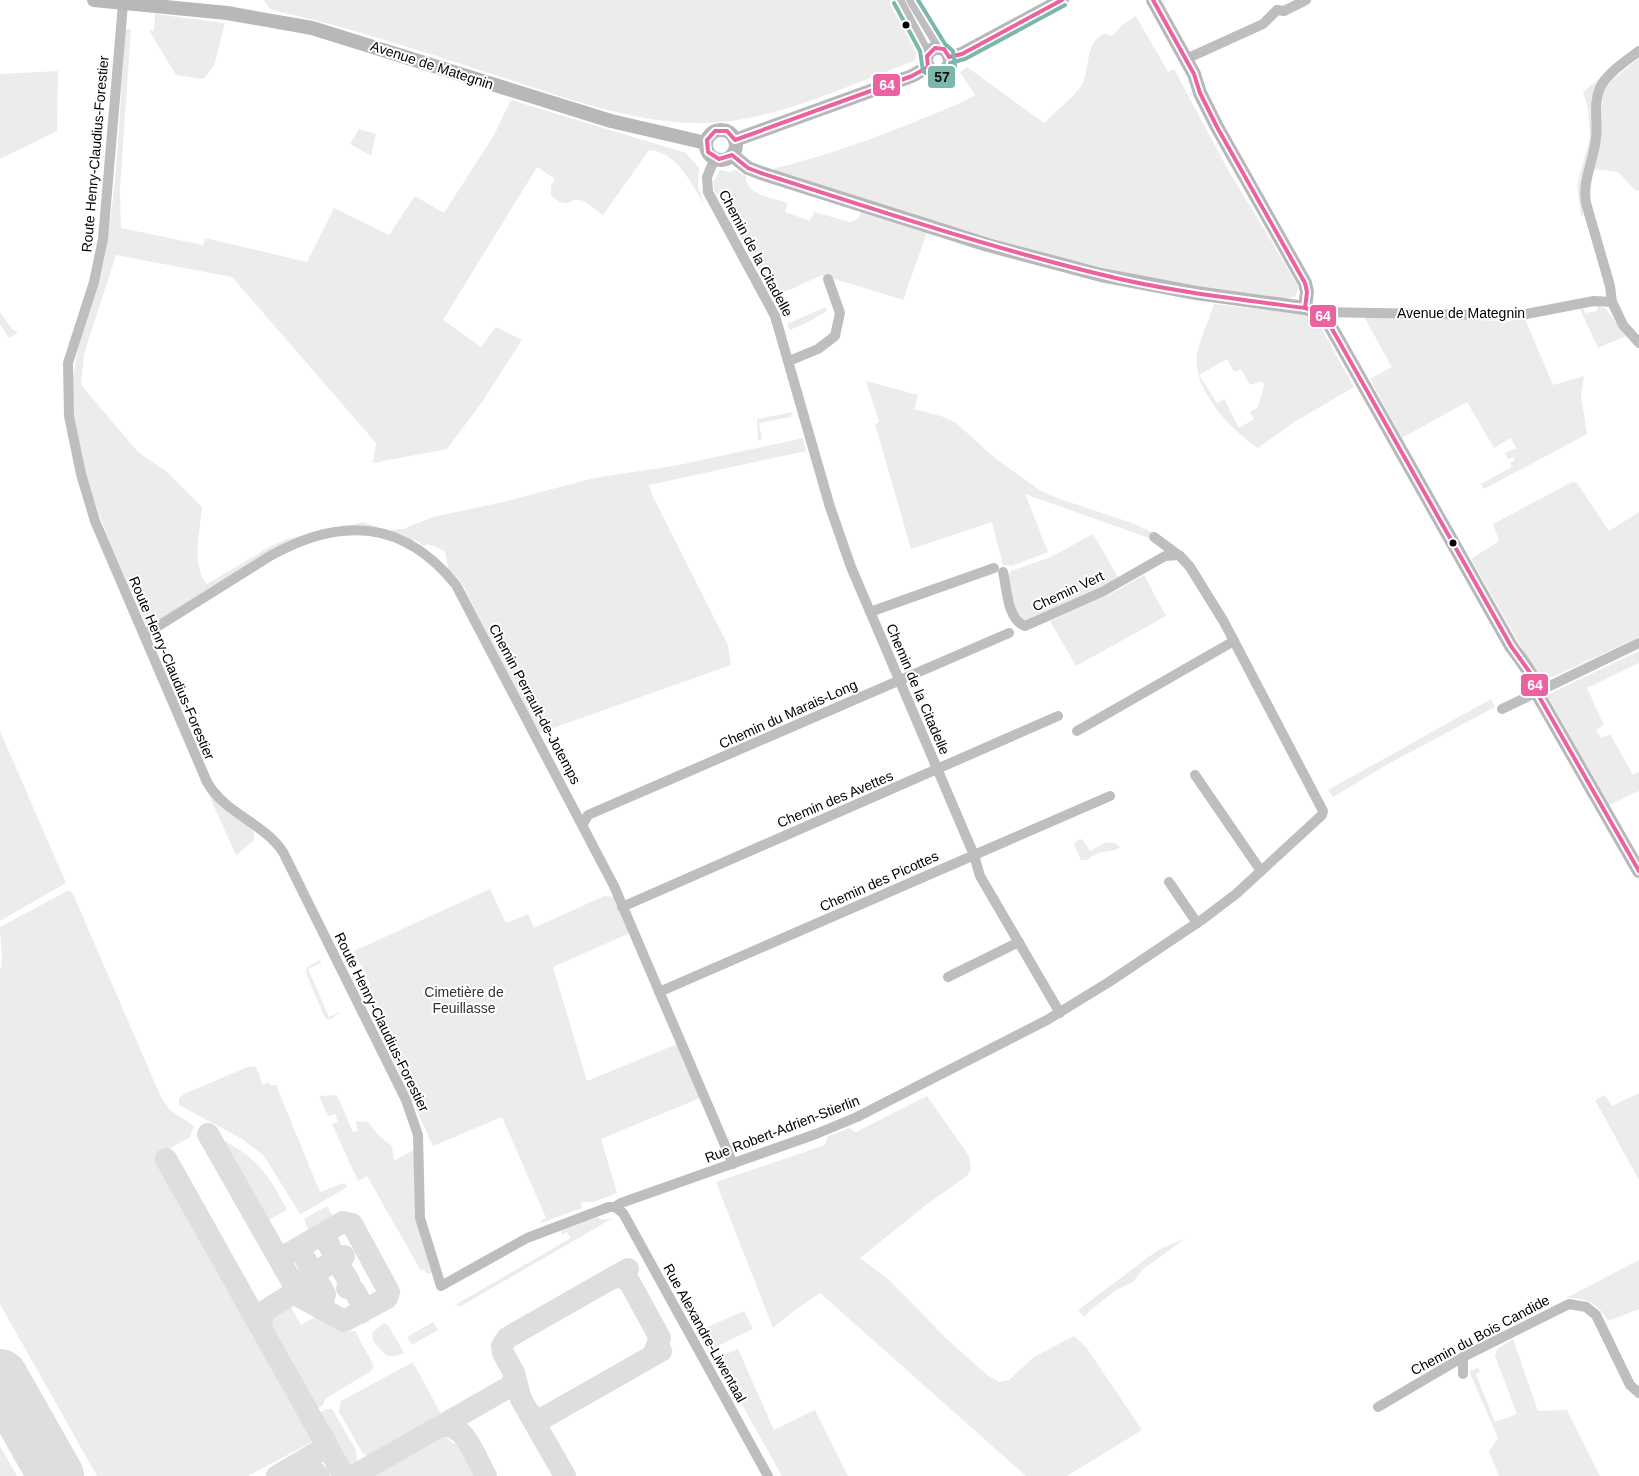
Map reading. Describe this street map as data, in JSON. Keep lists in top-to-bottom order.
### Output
{
  "streets": {
    "main road": ["Avenue de Mategnin"],
    "street": [
      "Route Henry-Claudius-Forestier",
      "Chemin de la Citadelle",
      "Chemin Vert",
      "Chemin Perrault-de-Jotemps",
      "Chemin du Marais-Long",
      "Chemin des Avettes",
      "Chemin des Picottes",
      "Rue Robert-Adrien-Stierlin",
      "Rue Alexandre-Liwentaal",
      "Chemin du Bois Candide"
    ]
  },
  "crossings": [
    ["Avenue de Mategnin", "Route Henry-Claudius-Forestier"],
    ["Avenue de Mategnin", "Chemin de la Citadelle"],
    ["Route Henry-Claudius-Forestier", "Chemin Perrault-de-Jotemps"],
    ["Route Henry-Claudius-Forestier", "Rue Robert-Adrien-Stierlin"],
    ["Chemin de la Citadelle", "Chemin Vert"],
    ["Chemin de la Citadelle", "Chemin du Marais-Long"],
    ["Chemin de la Citadelle", "Chemin des Avettes"],
    ["Chemin de la Citadelle", "Chemin des Picottes"],
    ["Chemin de la Citadelle", "Rue Robert-Adrien-Stierlin"],
    ["Chemin Perrault-de-Jotemps", "Chemin du Marais-Long"],
    ["Chemin Perrault-de-Jotemps", "Chemin des Avettes"],
    ["Chemin Perrault-de-Jotemps", "Chemin des Picottes"],
    ["Chemin Perrault-de-Jotemps", "Rue Robert-Adrien-Stierlin"],
    ["Rue Robert-Adrien-Stierlin", "Rue Alexandre-Liwentaal"]
  ],
  "parks": ["Cimetière de Feuillasse"],
  "lines": ["transit line 64", "transit line 57"]
}
